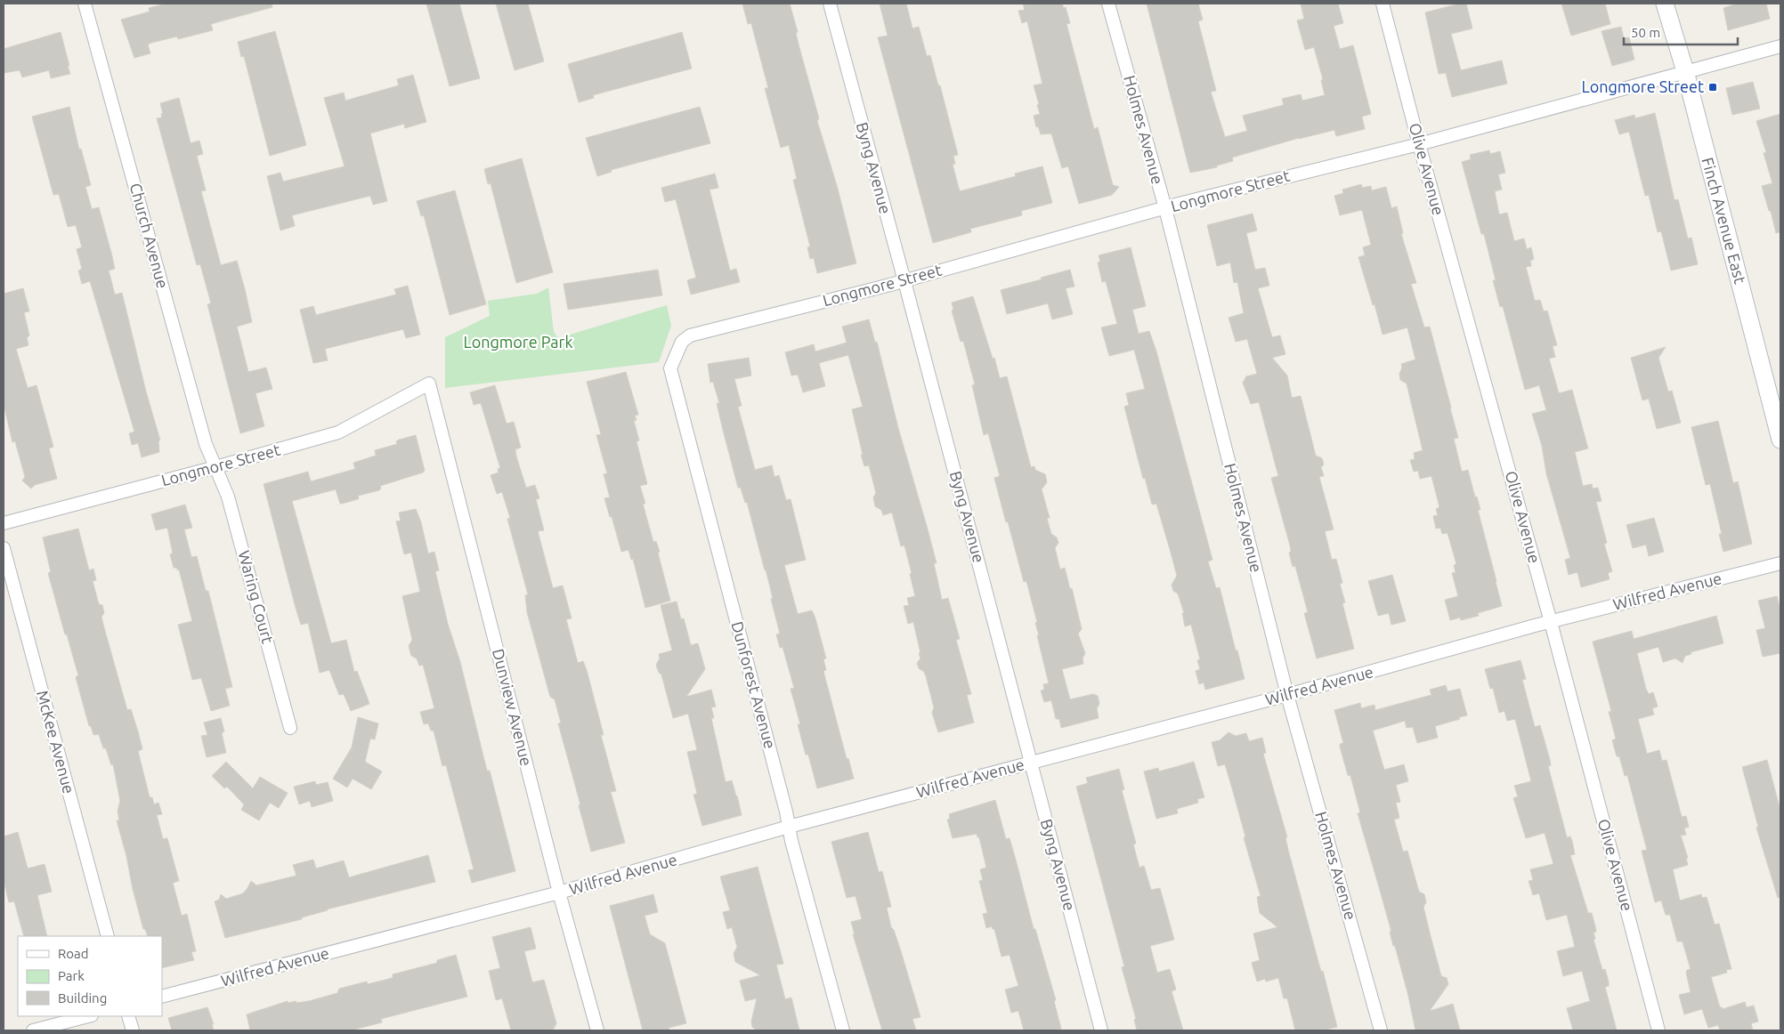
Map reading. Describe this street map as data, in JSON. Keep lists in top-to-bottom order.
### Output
{
  "streets": {
    "main road": ["Finch Avenue East"],
    "street": [
      "Holmes Avenue",
      "Byng Avenue",
      "Olive Avenue",
      "Longmore Street",
      "Church Avenue",
      "Wilfred Avenue",
      "Waring Court",
      "Dunforest Avenue",
      "Dunview Avenue",
      "McKee Avenue"
    ]
  },
  "crossings": [
    ["Holmes Avenue", "Longmore Street"],
    ["Holmes Avenue", "Wilfred Avenue"],
    ["Byng Avenue", "Longmore Street"],
    ["Byng Avenue", "Wilfred Avenue"],
    ["Olive Avenue", "Longmore Street"],
    ["Olive Avenue", "Wilfred Avenue"],
    ["Longmore Street", "Finch Avenue East"],
    ["Longmore Street", "Church Avenue"],
    ["Longmore Street", "Waring Court"],
    ["Longmore Street", "Dunforest Avenue"],
    ["Longmore Street", "Dunview Avenue"],
    ["Church Avenue", "Waring Court"],
    ["Wilfred Avenue", "Dunforest Avenue"],
    ["Wilfred Avenue", "Dunview Avenue"]
  ],
  "parks": ["Longmore Park"],
  "places": {
    "transit": ["Longmore Street"]
  },
  "legend": ["Road", "Park", "Building"],
  "scale_bar": "50 m"
}
